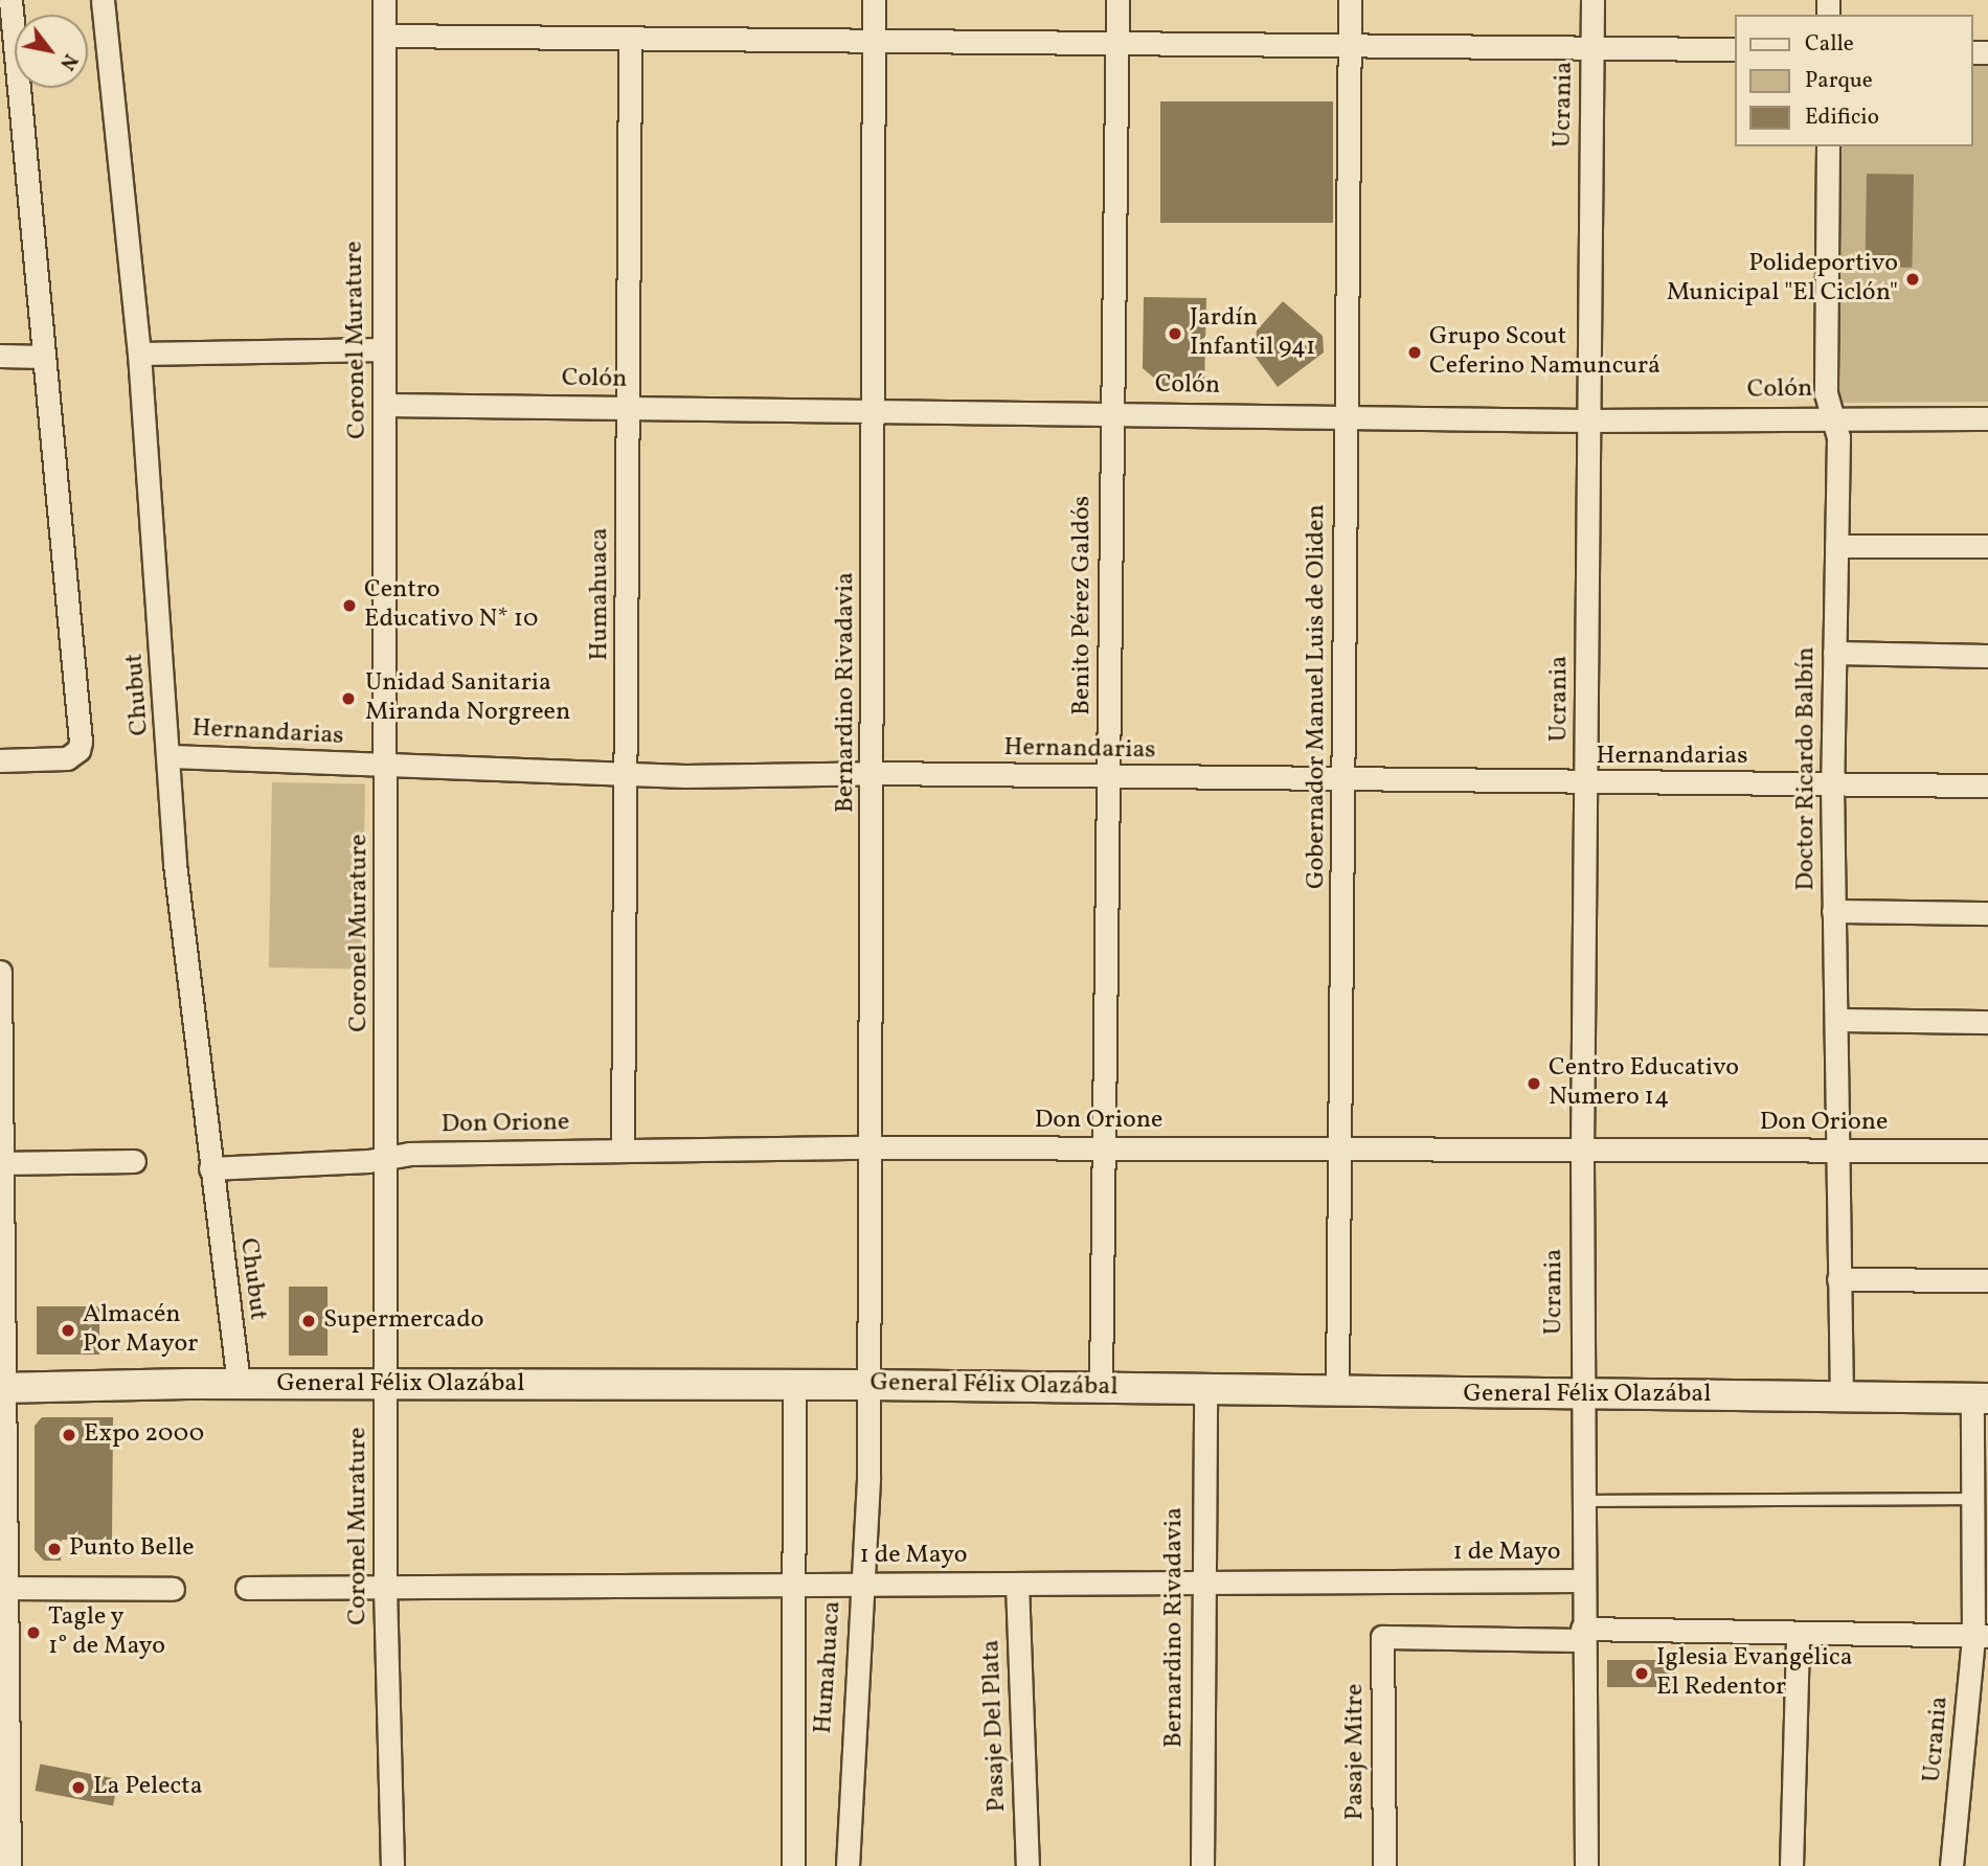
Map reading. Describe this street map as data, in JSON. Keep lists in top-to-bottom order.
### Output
{
  "streets": {
    "street": [
      "Ucrania",
      "Coronel Murature",
      "Colón",
      "Humahuaca",
      "Benito Pérez Galdós",
      "Bernardino Rivadavia",
      "Chubut",
      "Gobernador Manuel Luis de Oliden",
      "Hernandarias",
      "Doctor Ricardo Balbín",
      "Don Orione",
      "General Félix Olazábal",
      "1 de Mayo",
      "Pasaje Del Plata",
      "Pasaje Mitre"
    ]
  },
  "crossings": [
    ["Ucrania", "Colón"],
    ["Ucrania", "Hernandarias"],
    ["Ucrania", "Don Orione"],
    ["Ucrania", "General Félix Olazábal"],
    ["Coronel Murature", "Colón"],
    ["Coronel Murature", "Hernandarias"],
    ["Coronel Murature", "Don Orione"],
    ["Coronel Murature", "General Félix Olazábal"],
    ["Coronel Murature", "1 de Mayo"],
    ["Colón", "Humahuaca"],
    ["Colón", "Benito Pérez Galdós"],
    ["Colón", "Bernardino Rivadavia"],
    ["Colón", "Gobernador Manuel Luis de Oliden"],
    ["Colón", "Doctor Ricardo Balbín"],
    ["Humahuaca", "Bernardino Rivadavia"],
    ["Humahuaca", "Hernandarias"],
    ["Humahuaca", "Don Orione"],
    ["Humahuaca", "General Félix Olazábal"],
    ["Humahuaca", "1 de Mayo"],
    ["Benito Pérez Galdós", "Hernandarias"],
    ["Benito Pérez Galdós", "Don Orione"],
    ["Benito Pérez Galdós", "General Félix Olazábal"],
    ["Bernardino Rivadavia", "Hernandarias"],
    ["Bernardino Rivadavia", "Don Orione"],
    ["Bernardino Rivadavia", "General Félix Olazábal"],
    ["Bernardino Rivadavia", "1 de Mayo"],
    ["Chubut", "Hernandarias"],
    ["Chubut", "Don Orione"],
    ["Chubut", "General Félix Olazábal"],
    ["Gobernador Manuel Luis de Oliden", "Hernandarias"],
    ["Gobernador Manuel Luis de Oliden", "Don Orione"],
    ["Gobernador Manuel Luis de Oliden", "General Félix Olazábal"],
    ["Hernandarias", "Doctor Ricardo Balbín"],
    ["Doctor Ricardo Balbín", "Don Orione"],
    ["Doctor Ricardo Balbín", "General Félix Olazábal"],
    ["1 de Mayo", "Pasaje Del Plata"]
  ],
  "places": [
    "Polideportivo Municipal \"El Ciclón\"",
    "Jardín Infantil 941",
    "Grupo Scout Ceferino Namuncurá",
    "Centro Educativo N* 10",
    "Unidad Sanitaria Miranda Norgreen",
    "Centro Educativo Numero 14",
    "Supermercado",
    "Almacén Por Mayor",
    "Expo 2000",
    "Punto Belle",
    "Tagle y 1° de Mayo",
    "Iglesia Evangelica El Redentor",
    "La Pelecta"
  ],
  "legend": ["Calle", "Parque", "Edificio"],
  "north": "bottom right"
}
